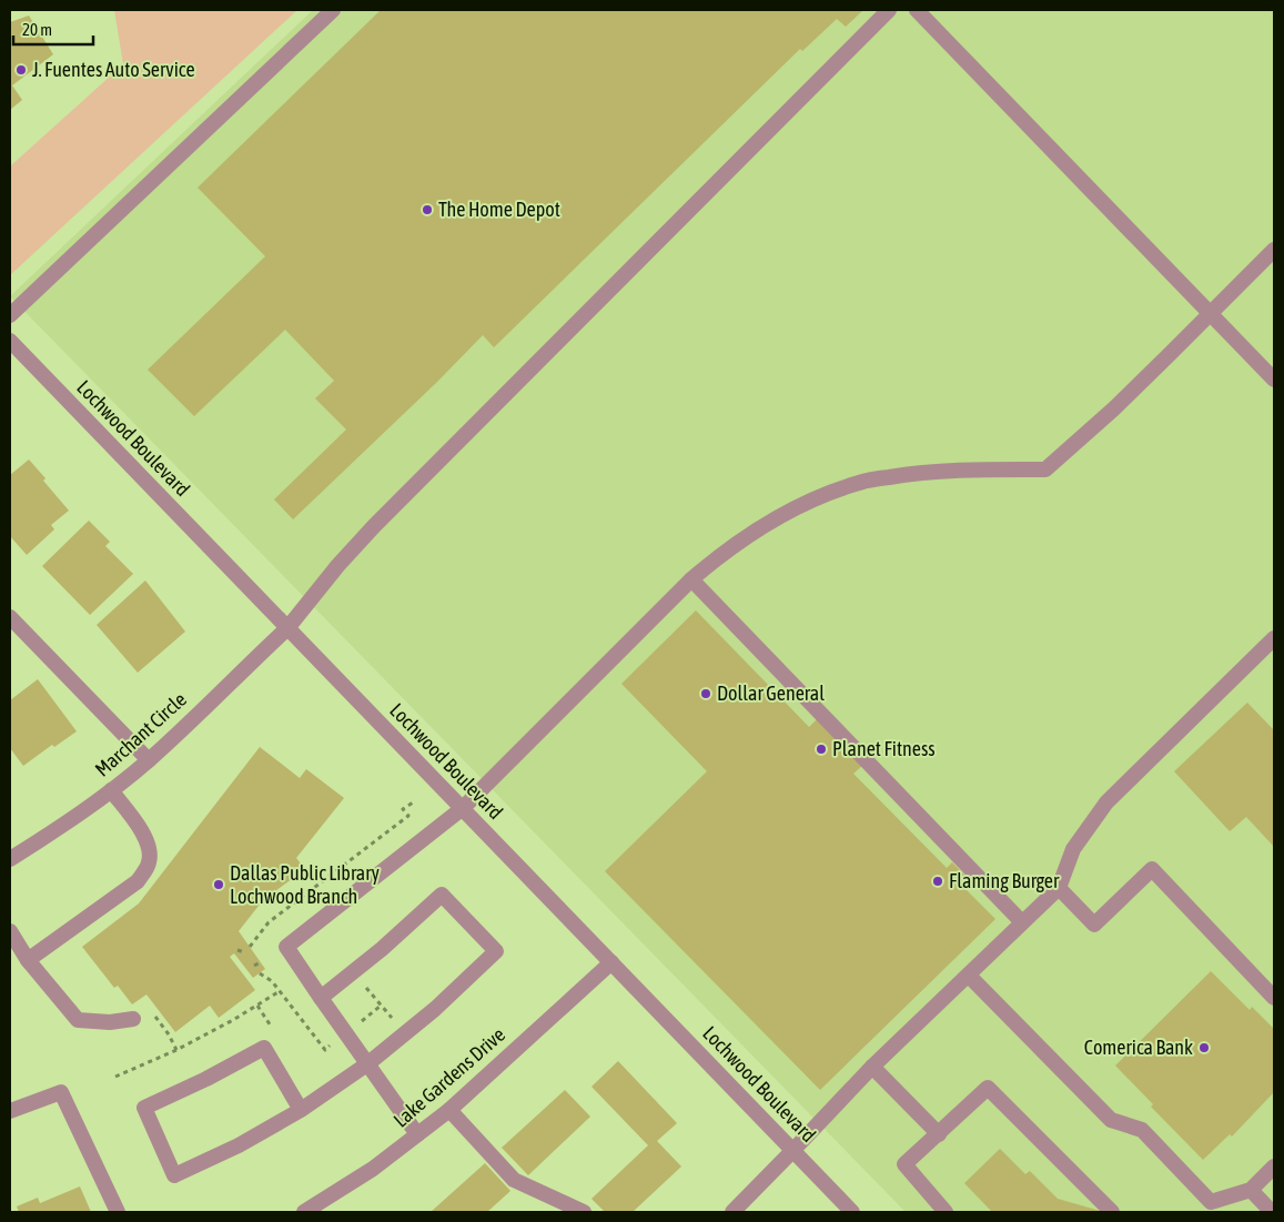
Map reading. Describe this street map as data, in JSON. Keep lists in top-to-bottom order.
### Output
{
  "streets": {
    "street": ["Lochwood Boulevard", "Marchant Circle", "Lake Gardens Drive"]
  },
  "crossings": [
    ["Lochwood Boulevard", "Marchant Circle"],
    ["Lochwood Boulevard", "Lake Gardens Drive"]
  ],
  "places": [
    "J. Fuentes Auto Service",
    "The Home Depot",
    "Dollar General",
    "Planet Fitness",
    "Flaming Burger",
    "Dallas Public Library Lochwood Branch",
    "Comerica Bank"
  ],
  "scale_bar": "20 m"
}
